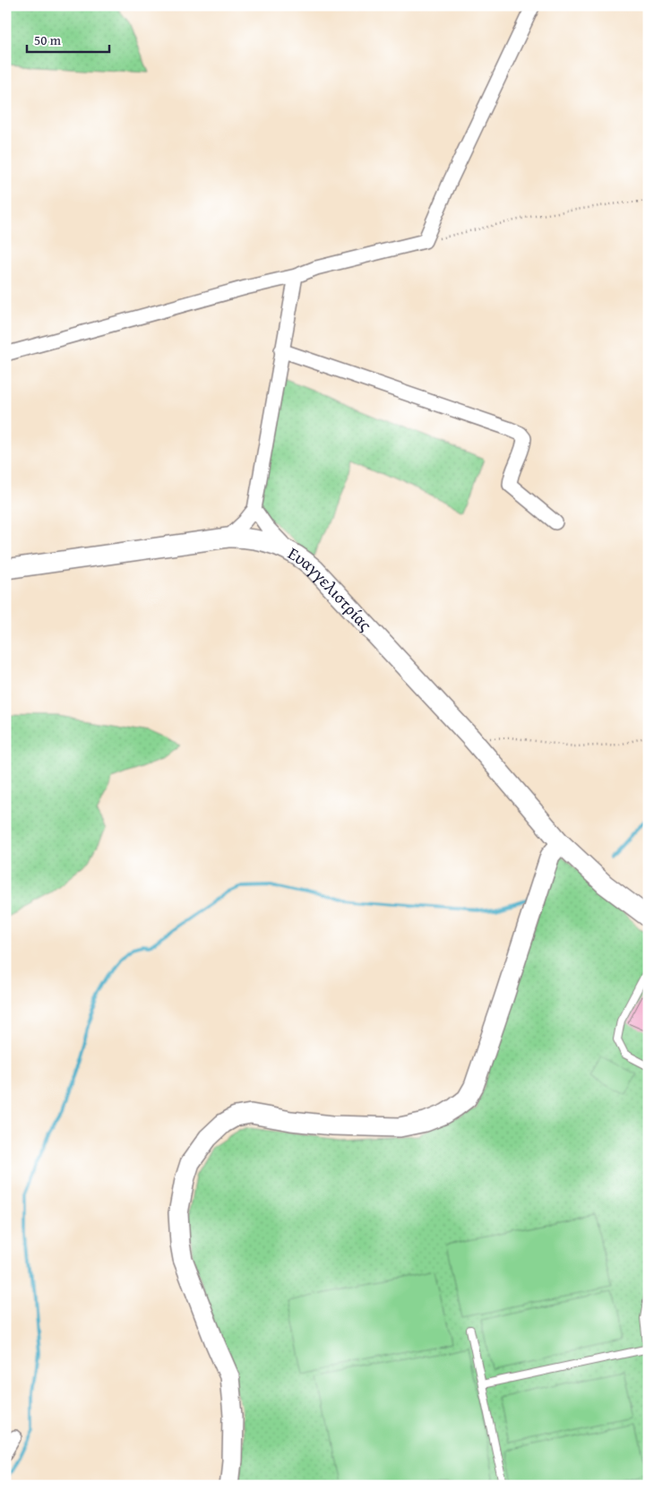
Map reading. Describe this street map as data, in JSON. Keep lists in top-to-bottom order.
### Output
{
  "streets": {
    "main road": ["Ευαγγελιστρίας"]
  },
  "scale_bar": "50 m"
}
